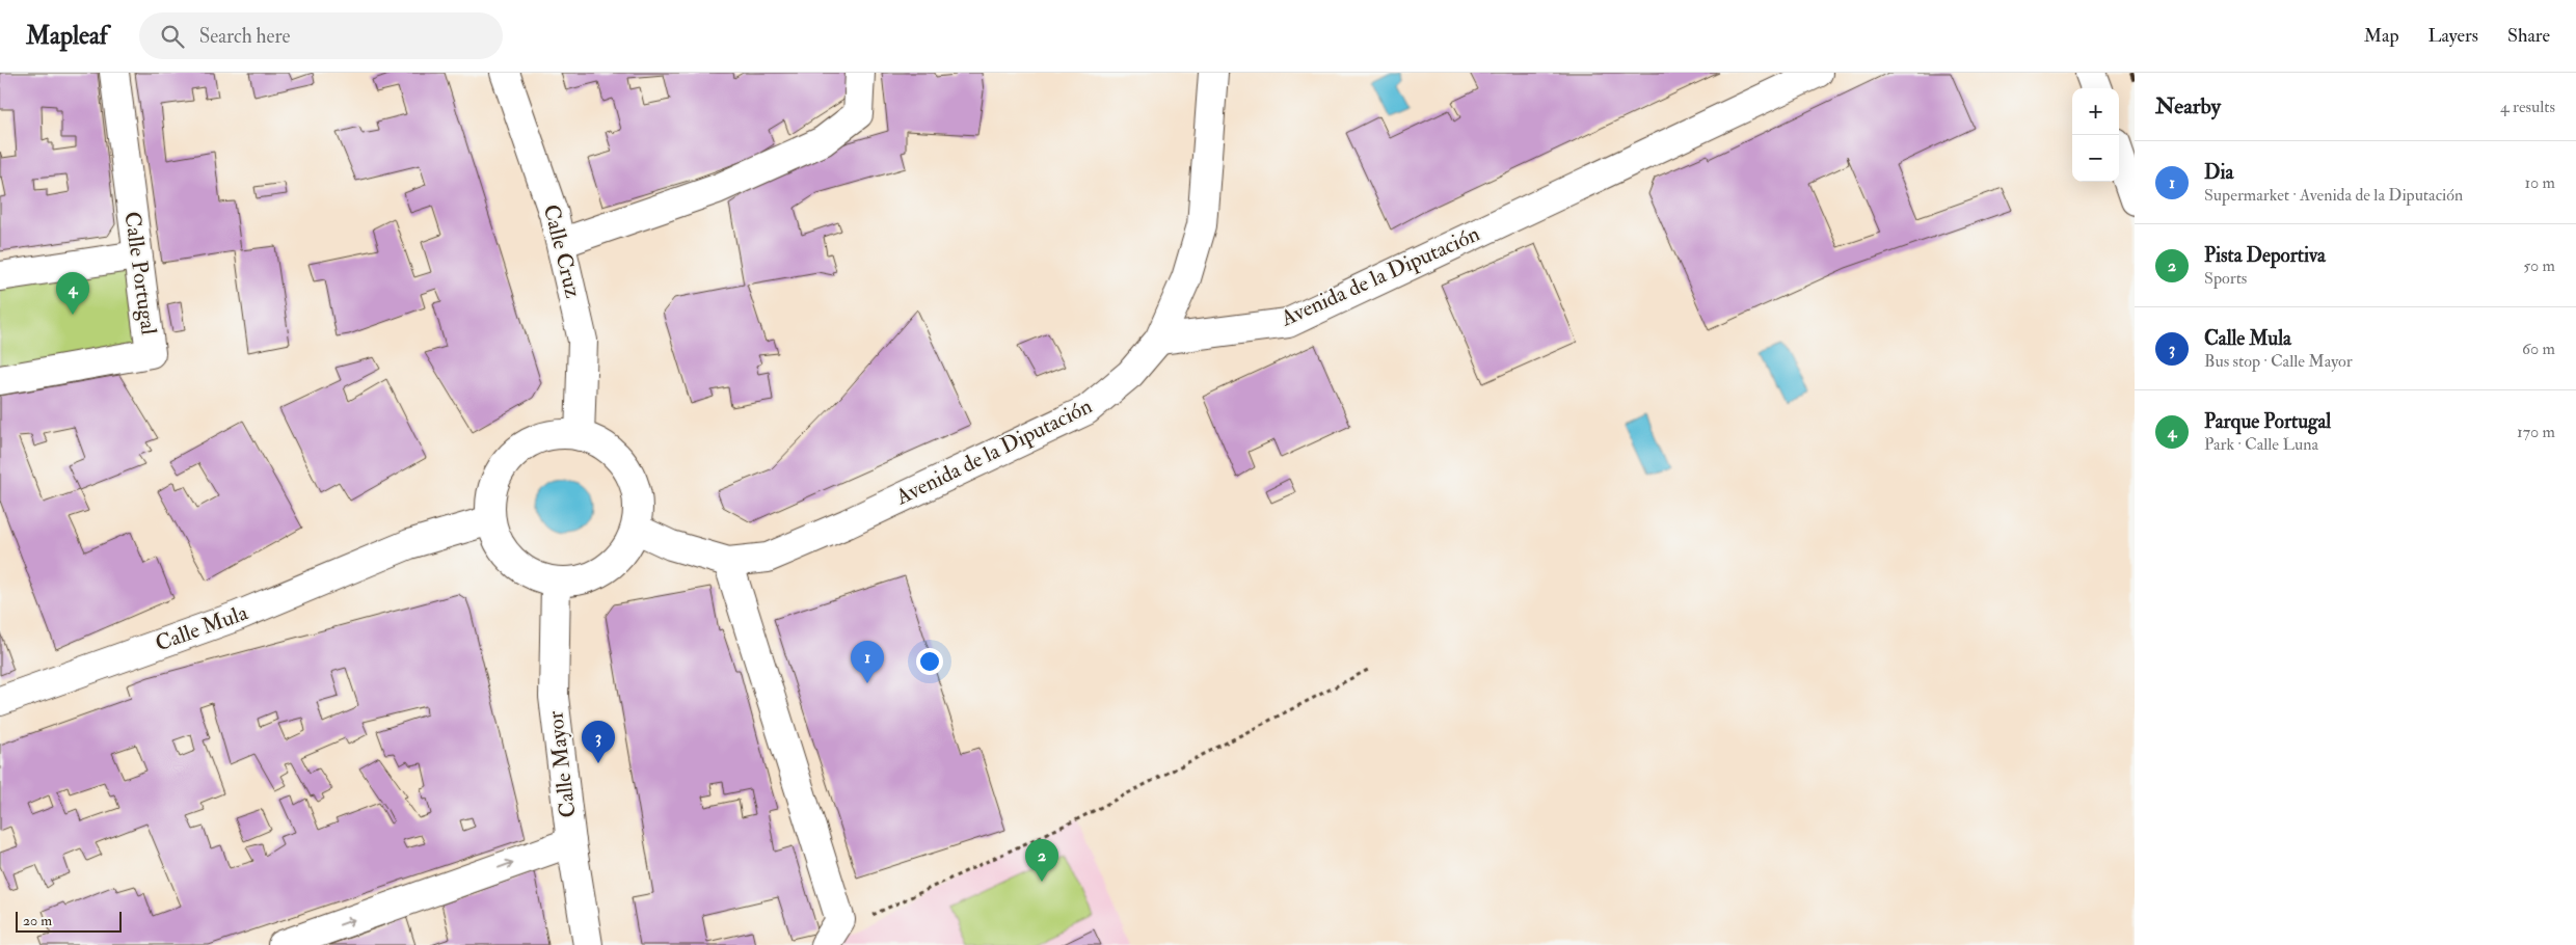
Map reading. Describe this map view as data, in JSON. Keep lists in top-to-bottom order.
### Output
{
  "streets": {
    "street": [
      "Calle Cruz",
      "Calle Portugal",
      "Avenida de la Diputación",
      "Calle Mula",
      "Calle Mayor"
    ]
  },
  "crossings": [
    ["Calle Cruz", "Avenida de la Diputación"],
    ["Calle Cruz", "Calle Mula"],
    ["Calle Cruz", "Calle Mayor"],
    ["Avenida de la Diputación", "Calle Mula"],
    ["Avenida de la Diputación", "Calle Mayor"],
    ["Calle Mula", "Calle Mayor"]
  ],
  "scale_bar": "20 m",
  "page": {
    "header": "Mapleaf",
    "search": "Search here",
    "nav": ["Map", "Layers", "Share"],
    "heading": ["Nearby", "4 results"],
    "map_buttons": ["+", "−"],
    "list": [
      {
        "mark": "1",
        "name": "Dia",
        "note": "Supermarket · Avenida de la Diputación",
        "value": "10 m"
      },
      {
        "mark": "2",
        "name": "Pista Deportiva",
        "note": "Sports",
        "value": "50 m"
      },
      {
        "mark": "3",
        "name": "Calle Mula",
        "note": "Bus stop · Calle Mayor",
        "value": "60 m"
      },
      {
        "mark": "4",
        "name": "Parque Portugal",
        "note": "Park · Calle Luna",
        "value": "170 m"
      }
    ],
    "pins": [
      "4",
      "1",
      "3",
      "2"
    ],
    "scale": "20 m"
  }
}
